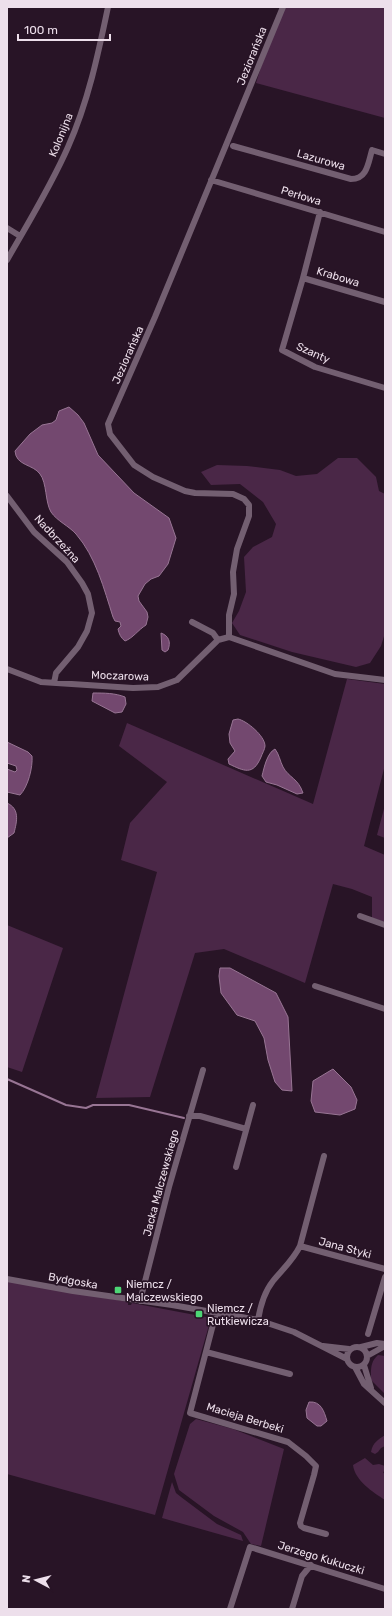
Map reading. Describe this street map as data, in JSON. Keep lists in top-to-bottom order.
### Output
{
  "streets": {
    "street": [
      "Jeziorańska",
      "Kolonijna",
      "Lazurowa",
      "Perłowa",
      "Krabowa",
      "Szanty",
      "Nadbrzeżna",
      "Moczarowa",
      "Jacka Malczewskiego",
      "Jana Styki",
      "Bydgoska",
      "Macieja Berbeki",
      "Jerzego Kukuczki"
    ]
  },
  "crossings": [
    ["Jeziorańska", "Perłowa"],
    ["Jeziorańska", "Moczarowa"],
    ["Perłowa", "Krabowa"],
    ["Krabowa", "Szanty"],
    ["Nadbrzeżna", "Moczarowa"],
    ["Jacka Malczewskiego", "Bydgoska"]
  ],
  "places": {
    "transit": ["Niemcz / Malczewskiego", "Niemcz / Rutkiewicza"]
  },
  "scale_bar": "100 m",
  "north": "left"
}
